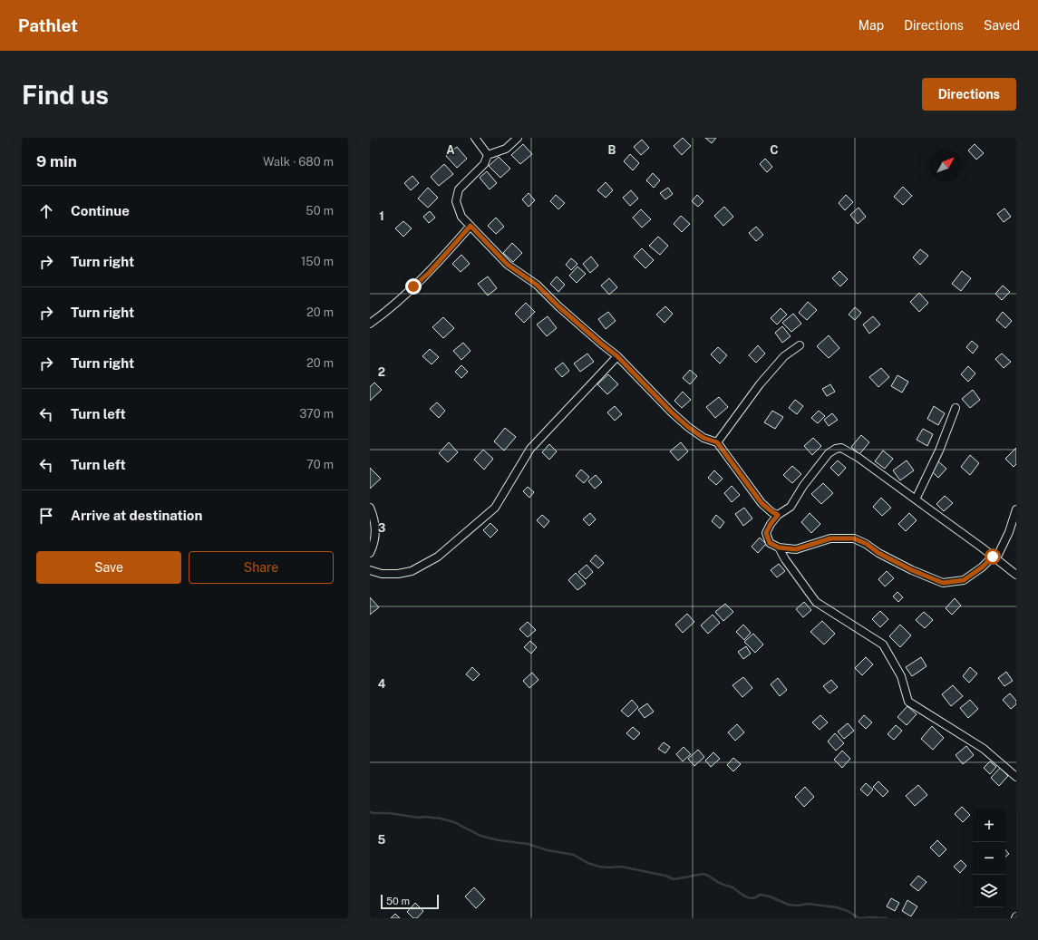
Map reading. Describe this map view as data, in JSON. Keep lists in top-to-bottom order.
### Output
{
  "scale_bar": "50 m",
  "north": "top right",
  "page": {
    "header": "Pathlet",
    "nav": ["Map", "Directions", "Saved"],
    "buttons": [
      "Directions",
      ["Save", "Share"]
    ],
    "title": "Find us",
    "heading": ["9 min", "Walk · 680 m"],
    "list": [
      ["Continue", "50 m"],
      ["Turn right", "150 m"],
      ["Turn right", "20 m"],
      ["Turn right", "20 m"],
      ["Turn left", "370 m"],
      ["Turn left", "70 m"],
      "Arrive at destination"
    ],
    "map_buttons": ["+", "−"],
    "scale": "50 m"
  },
  "grid": {
    "columns": ["A", "B", "C"],
    "rows": [
      "1",
      "2",
      "3",
      "4",
      "5"
    ]
  }
}
